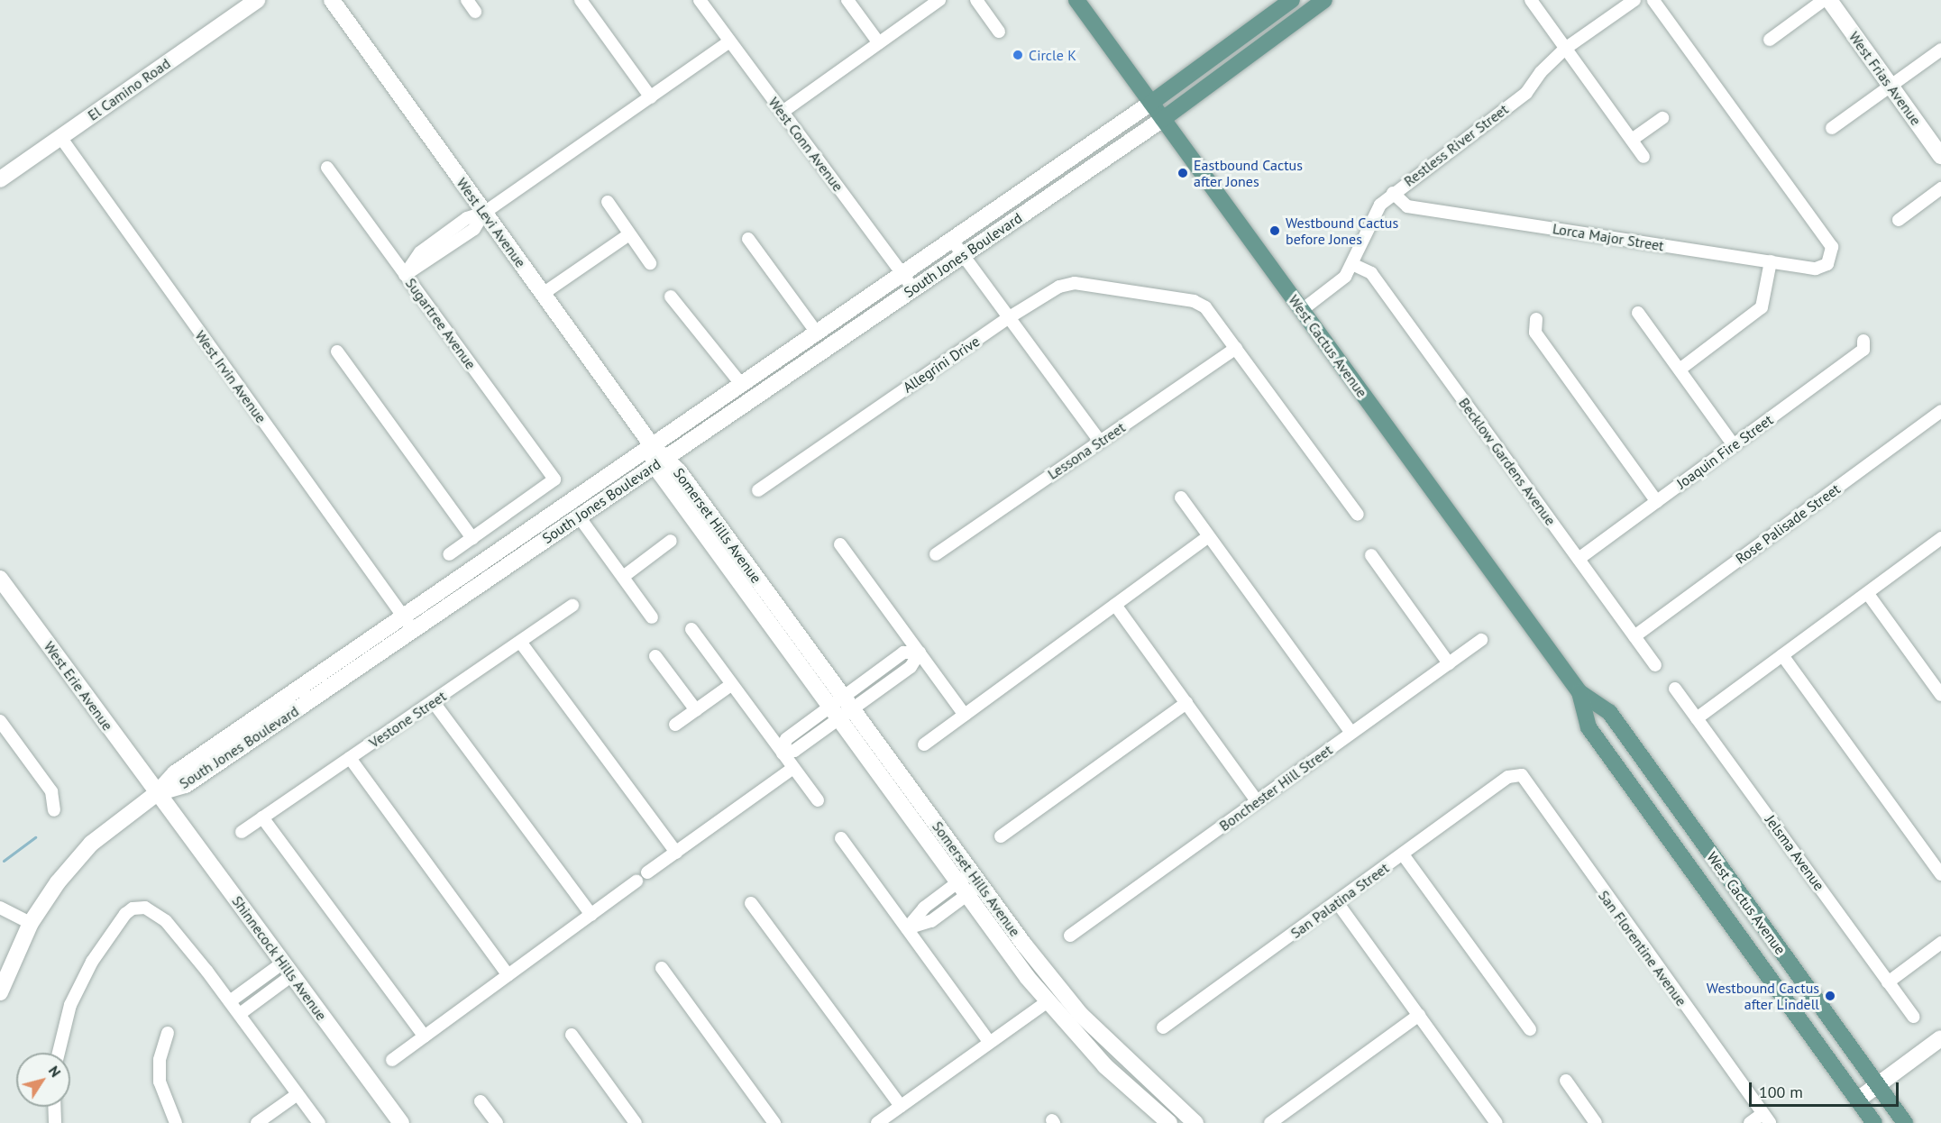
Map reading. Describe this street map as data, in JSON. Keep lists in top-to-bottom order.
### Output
{
  "streets": {
    "main road": ["South Jones Boulevard", "West Cactus Avenue"],
    "street": [
      "West Frias Avenue",
      "El Camino Road",
      "West Conn Avenue",
      "Restless River Street",
      "West Levi Avenue",
      "Lorca Major Street",
      "Sugartree Avenue",
      "Allegrini Drive",
      "West Irvin Avenue",
      "Lessona Street",
      "Joaquin Fire Street",
      "Becklow Gardens Avenue",
      "Rose Palisade Street",
      "Somerset Hills Avenue",
      "West Erie Avenue",
      "Vestone Street",
      "Bonchester Hill Street",
      "Jelsma Avenue",
      "San Palatina Street",
      "San Florentine Avenue",
      "Shinnecock Hills Avenue"
    ]
  },
  "crossings": [
    ["El Camino Road", "West Irvin Avenue"],
    ["West Conn Avenue", "South Jones Boulevard"],
    ["Restless River Street", "Lorca Major Street"],
    ["Restless River Street", "West Cactus Avenue"],
    ["Restless River Street", "Becklow Gardens Avenue"],
    ["West Levi Avenue", "South Jones Boulevard"],
    ["West Levi Avenue", "Somerset Hills Avenue"],
    ["South Jones Boulevard", "West Cactus Avenue"],
    ["South Jones Boulevard", "West Irvin Avenue"],
    ["South Jones Boulevard", "Somerset Hills Avenue"],
    ["South Jones Boulevard", "West Erie Avenue"],
    ["South Jones Boulevard", "Shinnecock Hills Avenue"],
    ["Allegrini Drive", "Lessona Street"],
    ["Joaquin Fire Street", "Becklow Gardens Avenue"],
    ["Becklow Gardens Avenue", "Rose Palisade Street"],
    ["West Erie Avenue", "Shinnecock Hills Avenue"],
    ["San Palatina Street", "San Florentine Avenue"]
  ],
  "places": [
    "Circle K",
    "Eastbound Cactus after Jones",
    "Westbound Cactus before Jones",
    "Westbound Cactus after Lindell"
  ],
  "scale_bar": "100 m",
  "north": "top right"
}
